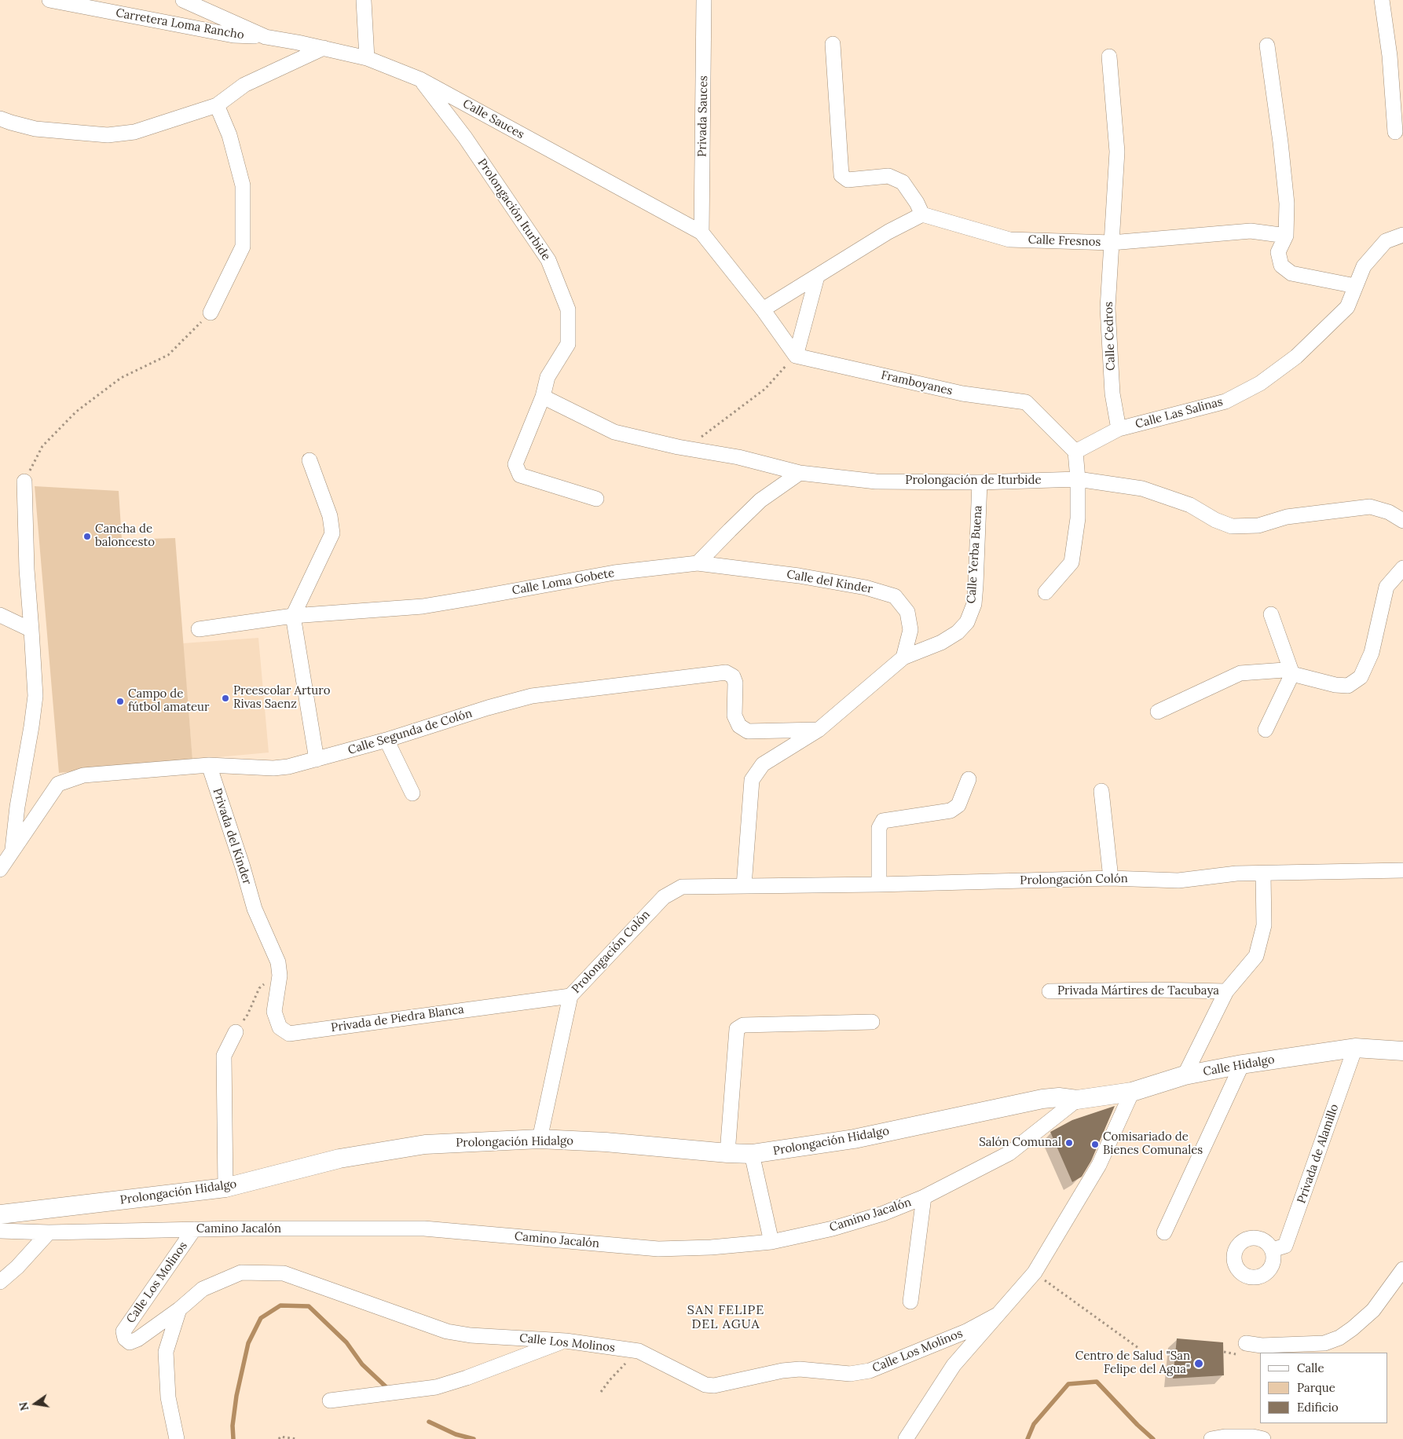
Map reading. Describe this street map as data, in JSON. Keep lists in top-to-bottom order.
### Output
{
  "streets": {
    "street": [
      "Carretera Loma Rancho",
      "Privada Sauces",
      "Calle Sauces",
      "Prolongación Iturbide",
      "Calle Fresnos",
      "Calle Cedros",
      "Framboyanes",
      "Calle Las Salinas",
      "Prolongación de Iturbide",
      "Calle Yerba Buena",
      "Calle Loma Gobete",
      "Calle del Kinder",
      "Calle Segunda de Colón",
      "Privada del Kinder",
      "Prolongación Colón",
      "Privada Mártires de Tacubaya",
      "Privada de Piedra Blanca",
      "Calle Hidalgo",
      "Prolongación Hidalgo",
      "Privada de Alamillo",
      "Camino Jacalón",
      "Calle Los Molinos"
    ]
  },
  "crossings": [
    ["Carretera Loma Rancho", "Calle Sauces"],
    ["Privada Sauces", "Calle Sauces"],
    ["Calle Sauces", "Prolongación Iturbide"],
    ["Prolongación Iturbide", "Prolongación de Iturbide"],
    ["Calle Fresnos", "Calle Cedros"],
    ["Calle Cedros", "Calle Las Salinas"],
    ["Prolongación de Iturbide", "Calle Yerba Buena"],
    ["Calle Yerba Buena", "Calle del Kinder"],
    ["Calle Loma Gobete", "Calle del Kinder"],
    ["Calle Segunda de Colón", "Privada del Kinder"],
    ["Privada del Kinder", "Privada de Piedra Blanca"],
    ["Prolongación Colón", "Privada de Piedra Blanca"],
    ["Prolongación Colón", "Prolongación Hidalgo"],
    ["Calle Hidalgo", "Prolongación Hidalgo"],
    ["Calle Hidalgo", "Privada de Alamillo"],
    ["Calle Hidalgo", "Camino Jacalón"],
    ["Prolongación Hidalgo", "Camino Jacalón"],
    ["Camino Jacalón", "Calle Los Molinos"]
  ],
  "districts": ["SAN FELIPE DEL AGUA"],
  "places": [
    "Cancha de baloncesto",
    "Preescolar Arturo Rivas Saenz",
    "Campo de fútbol amateur",
    "Salón Comunal",
    "Comisariado de Bienes Comunales",
    "Centro de Salud \"San Felipe del Agua\""
  ],
  "legend": ["Calle", "Parque", "Edificio"],
  "north": "left"
}
